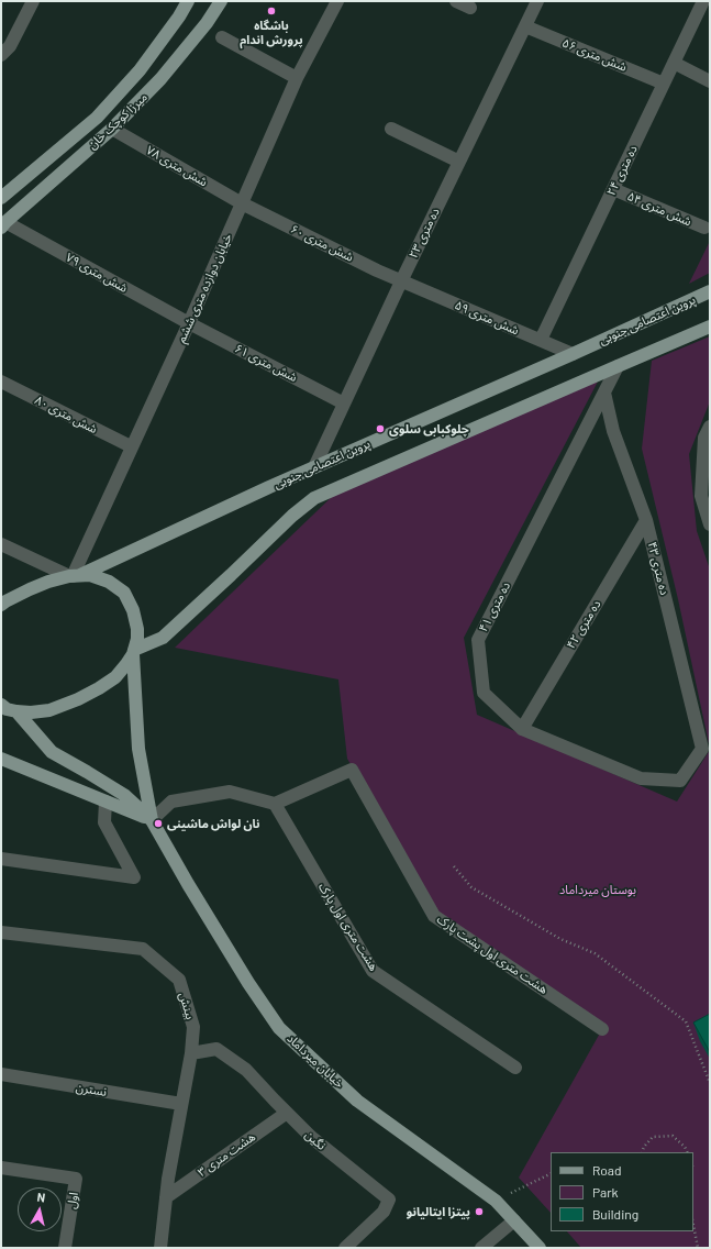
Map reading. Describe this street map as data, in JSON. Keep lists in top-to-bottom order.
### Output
{
  "streets": {
    "main road": ["میرزا کوچک خان", "پروین اعتصامی جنوبی", "خیابان میرداماد"],
    "street": [
      "شش متری ۵۶",
      "شش متری ۷۸",
      "ده متری ۲۴",
      "شش متری ۵۴",
      "ده متری ۲۳",
      "شش متری ۶۰",
      "شش متری ۷۹",
      "خیابان دوازده متری ششم",
      "شش متری ۵۹",
      "شش متری ۶۱",
      "شش متری ۸۰",
      "ده متری ۴۳",
      "ده متری ۴۱",
      "ده متری ۴۲",
      "هشت متری اول پارک",
      "هشت متری اول پشت پارک",
      "بینش",
      "نسترن",
      "نگین",
      "هشت متری ۳",
      "اول"
    ]
  },
  "crossings": [
    ["شش متری ۵۶", "ده متری ۲۴"],
    ["شش متری ۵۶", "ده متری ۲۳"],
    ["میرزا کوچک خان", "شش متری ۷۸"],
    ["میرزا کوچک خان", "شش متری ۷۹"],
    ["شش متری ۷۸", "شش متری ۶۰"],
    ["شش متری ۷۸", "خیابان دوازده متری ششم"],
    ["ده متری ۲۴", "شش متری ۵۴"],
    ["ده متری ۲۴", "شش متری ۵۹"],
    ["ده متری ۲۳", "شش متری ۶۰"],
    ["ده متری ۲۳", "شش متری ۵۹"],
    ["ده متری ۲۳", "پروین اعتصامی جنوبی"],
    ["ده متری ۲۳", "شش متری ۶۱"],
    ["شش متری ۶۰", "خیابان دوازده متری ششم"],
    ["شش متری ۶۰", "شش متری ۵۹"],
    ["شش متری ۷۹", "خیابان دوازده متری ششم"],
    ["شش متری ۷۹", "شش متری ۶۱"],
    ["خیابان دوازده متری ششم", "پروین اعتصامی جنوبی"],
    ["خیابان دوازده متری ششم", "شش متری ۶۱"],
    ["خیابان دوازده متری ششم", "شش متری ۸۰"],
    ["شش متری ۵۹", "پروین اعتصامی جنوبی"],
    ["ده متری ۴۳", "ده متری ۴۱"],
    ["ده متری ۴۳", "ده متری ۴۲"],
    ["ده متری ۴۱", "ده متری ۴۲"],
    ["هشت متری اول پارک", "هشت متری اول پشت پارک"],
    ["بینش", "نسترن"],
    ["بینش", "نگین"],
    ["بینش", "هشت متری ۳"],
    ["نگین", "هشت متری ۳"]
  ],
  "parks": ["بوستان میرداماد"],
  "places": [
    "باشگاه پرورش اندام",
    "چلوکبابی سلوی",
    "نان لواش ماشینی",
    "پیتزا ایتالیانو"
  ],
  "legend": ["Road", "Park", "Building"],
  "north": "top"
}
